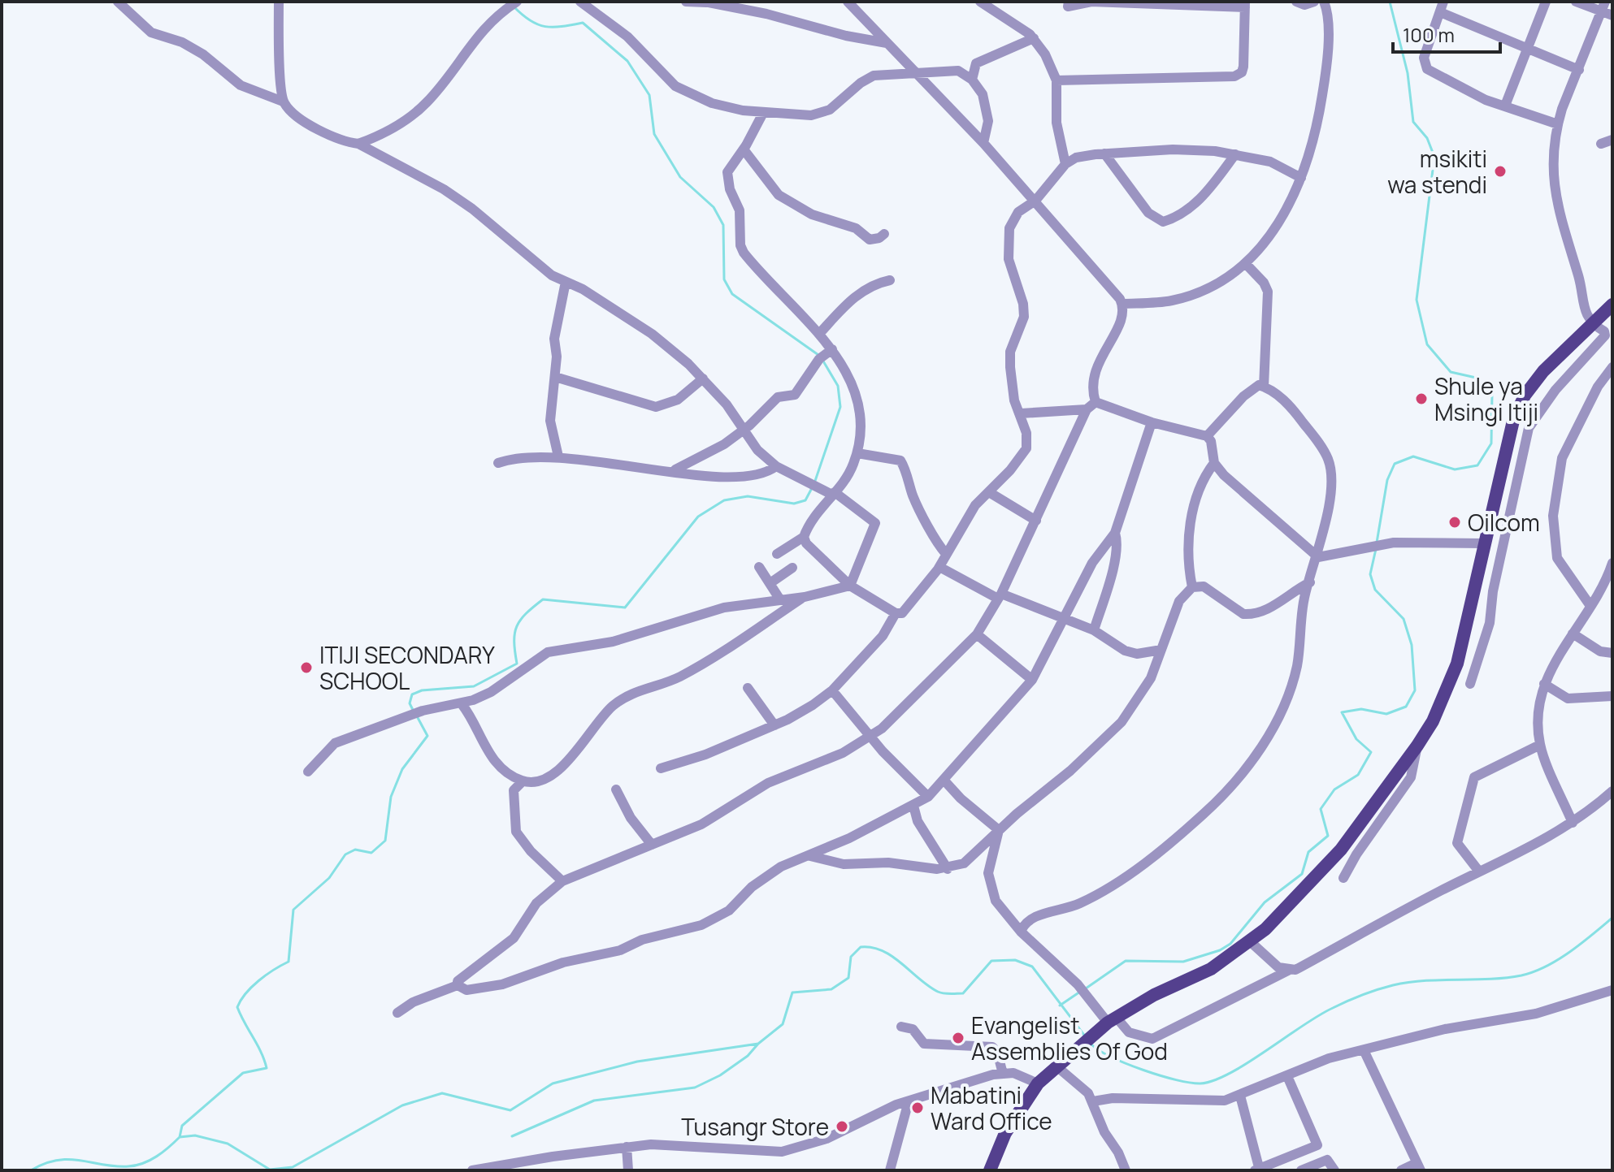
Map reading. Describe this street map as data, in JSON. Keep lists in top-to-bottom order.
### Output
{
  "places": [
    "msikiti wa stendi",
    "Shule ya Msingi Itiji",
    "Oilcom",
    "ITIJI SECONDARY SCHOOL",
    "Evangelist Assemblies Of God",
    "Mabatini Ward Office",
    "Tusangr Store"
  ],
  "scale_bar": "100 m"
}
